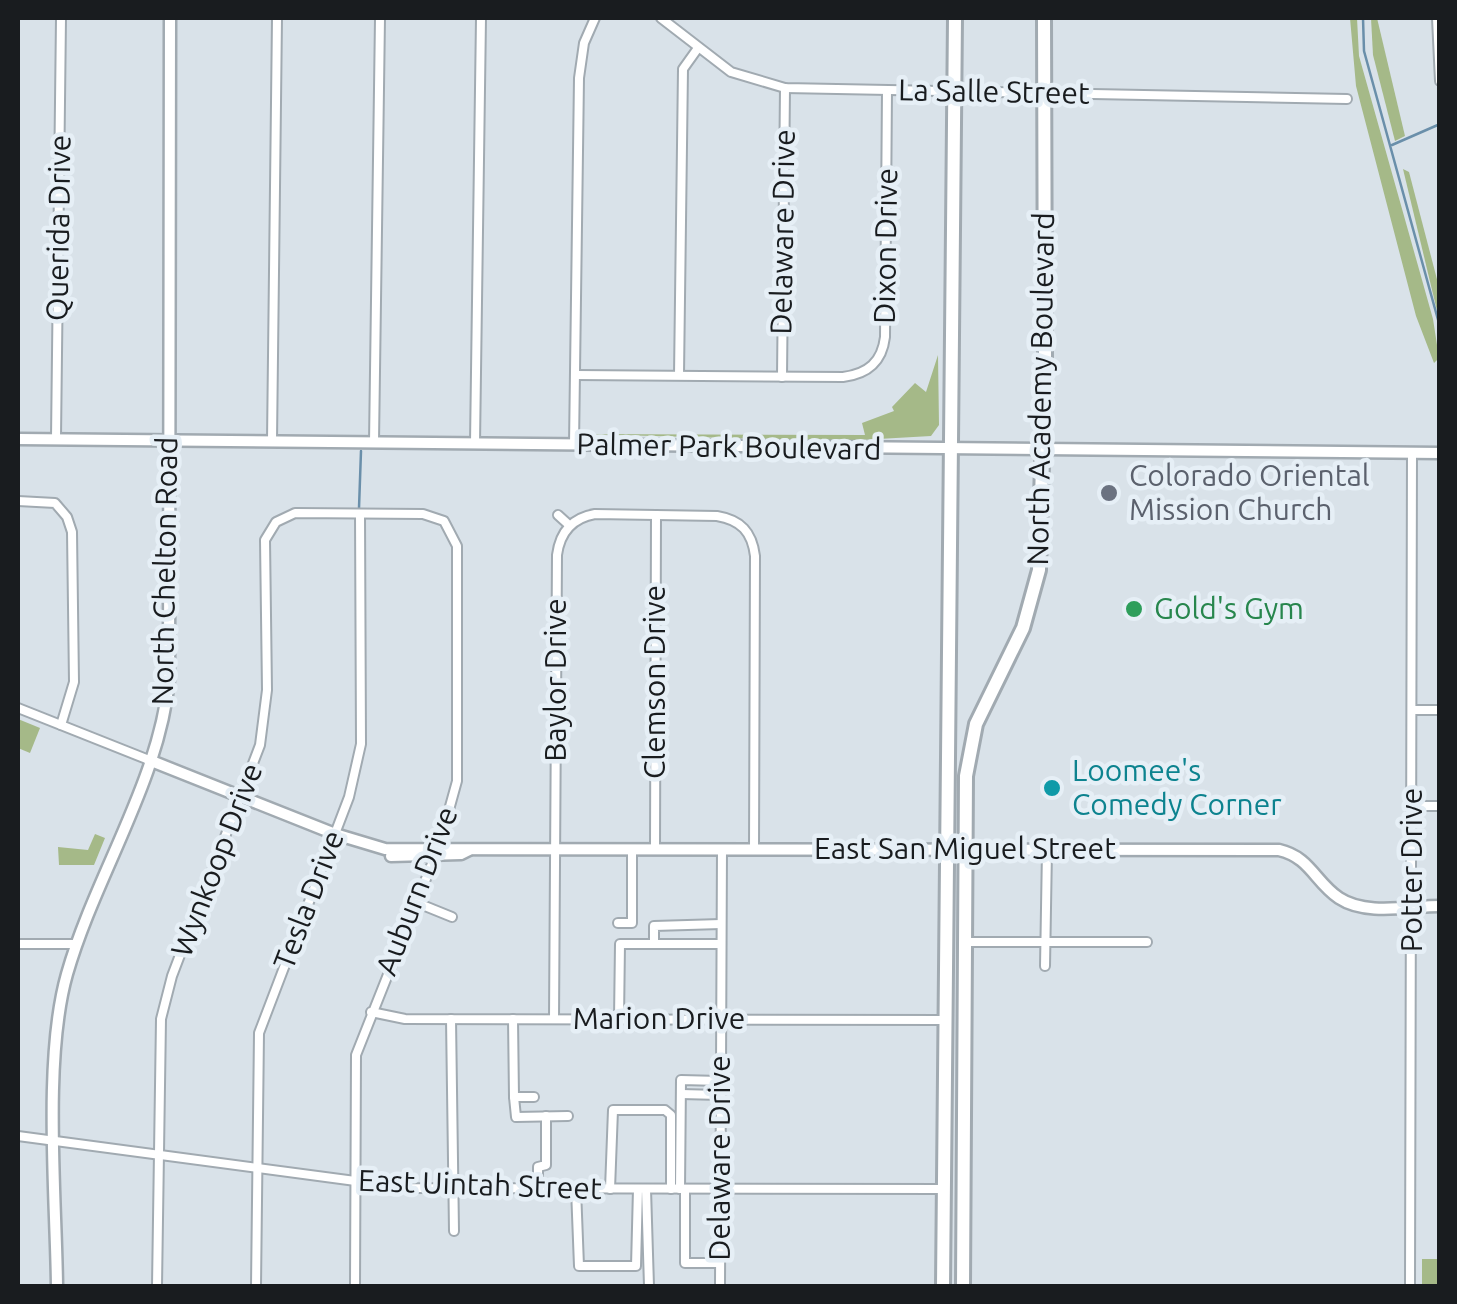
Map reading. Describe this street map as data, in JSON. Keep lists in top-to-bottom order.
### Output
{
  "streets": {
    "highway": ["North Academy Boulevard"],
    "main road": ["Palmer Park Boulevard", "North Chelton Road", "East San Miguel Street"],
    "street": [
      "La Salle Street",
      "Querida Drive",
      "Delaware Drive",
      "Dixon Drive",
      "Baylor Drive",
      "Clemson Drive",
      "Wynkoop Drive",
      "Potter Drive",
      "Auburn Drive",
      "Tesla Drive",
      "Marion Drive",
      "East Uintah Street"
    ]
  },
  "crossings": [
    ["La Salle Street", "Delaware Drive"],
    ["La Salle Street", "Dixon Drive"],
    ["La Salle Street", "North Academy Boulevard"],
    ["Querida Drive", "Palmer Park Boulevard"],
    ["Delaware Drive", "Dixon Drive"],
    ["Delaware Drive", "East San Miguel Street"],
    ["Delaware Drive", "Marion Drive"],
    ["Delaware Drive", "East Uintah Street"],
    ["North Academy Boulevard", "Palmer Park Boulevard"],
    ["North Academy Boulevard", "East San Miguel Street"],
    ["Palmer Park Boulevard", "North Chelton Road"],
    ["Palmer Park Boulevard", "Potter Drive"],
    ["North Chelton Road", "East Uintah Street"],
    ["Baylor Drive", "East San Miguel Street"],
    ["Baylor Drive", "Marion Drive"],
    ["Clemson Drive", "East San Miguel Street"],
    ["East San Miguel Street", "Potter Drive"],
    ["East San Miguel Street", "Auburn Drive"],
    ["Wynkoop Drive", "Auburn Drive"],
    ["Wynkoop Drive", "Tesla Drive"],
    ["Wynkoop Drive", "East Uintah Street"],
    ["Auburn Drive", "Tesla Drive"],
    ["Auburn Drive", "Marion Drive"],
    ["Auburn Drive", "East Uintah Street"],
    ["Tesla Drive", "East Uintah Street"]
  ],
  "places": ["Colorado Oriental Mission Church", "Gold's Gym", "Loomee's Comedy Corner"]
}
